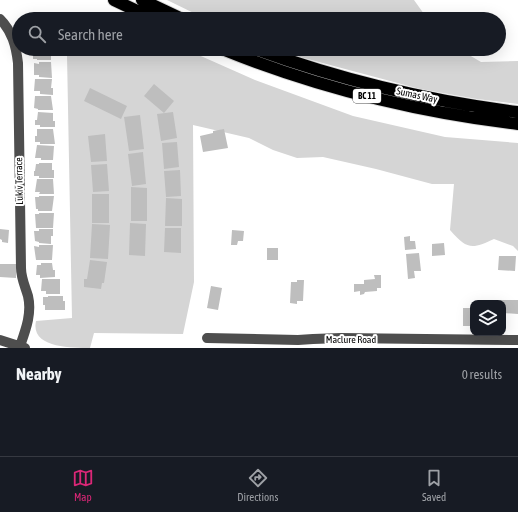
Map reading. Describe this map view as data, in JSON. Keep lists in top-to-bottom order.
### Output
{
  "streets": {
    "highway": ["Sumas Way", "BC 11"],
    "street": ["Lukiv Terrace", "Maclure Road"]
  },
  "page": {
    "search": "Search here",
    "heading": ["Nearby", "0 results"],
    "nav": ["Map", "Directions", "Saved"]
  }
}
